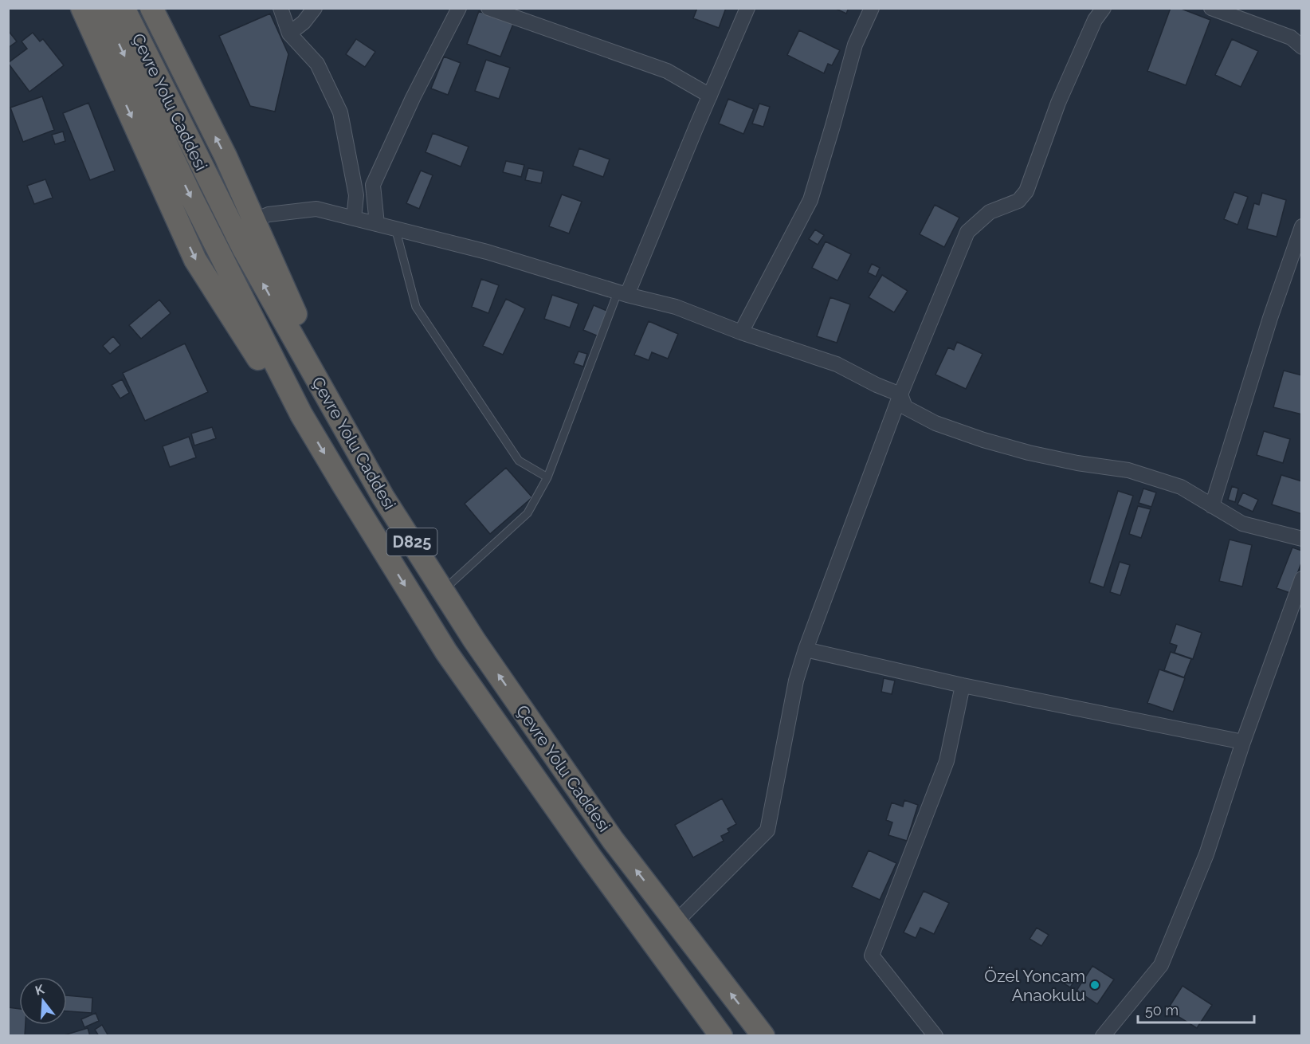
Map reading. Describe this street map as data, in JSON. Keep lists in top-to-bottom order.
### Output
{
  "streets": {
    "highway": ["Çevre Yolu Caddesi", "D825"]
  },
  "places": ["Özel Yoncam Anaokulu"],
  "scale_bar": "50 m",
  "north": "top"
}
